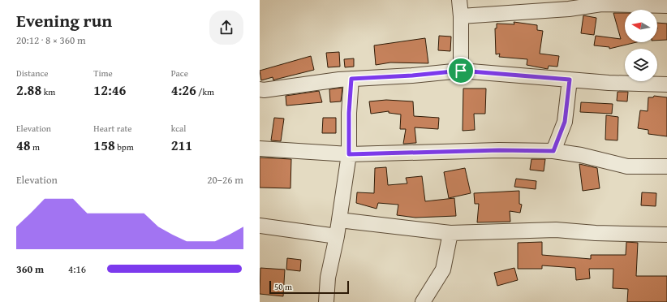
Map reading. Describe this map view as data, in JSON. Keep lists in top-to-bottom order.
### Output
{
  "scale_bar": "50 m",
  "north": "left",
  "page": {
    "heading": ["Evening run", "20:12 · 8 × 360 m"],
    "stats": [
      ["Distance", "2.88 km"],
      ["Time", "12:46"],
      ["Pace", "4:26 /km"],
      ["Elevation", "48 m"],
      ["Heart rate", "158 bpm"],
      ["kcal", "211"]
    ],
    "chart": ["Elevation", "20–26 m"],
    "list": [
      {
        "name": "360 m",
        "note": "4:16"
      }
    ],
    "scale": "50 m"
  }
}
